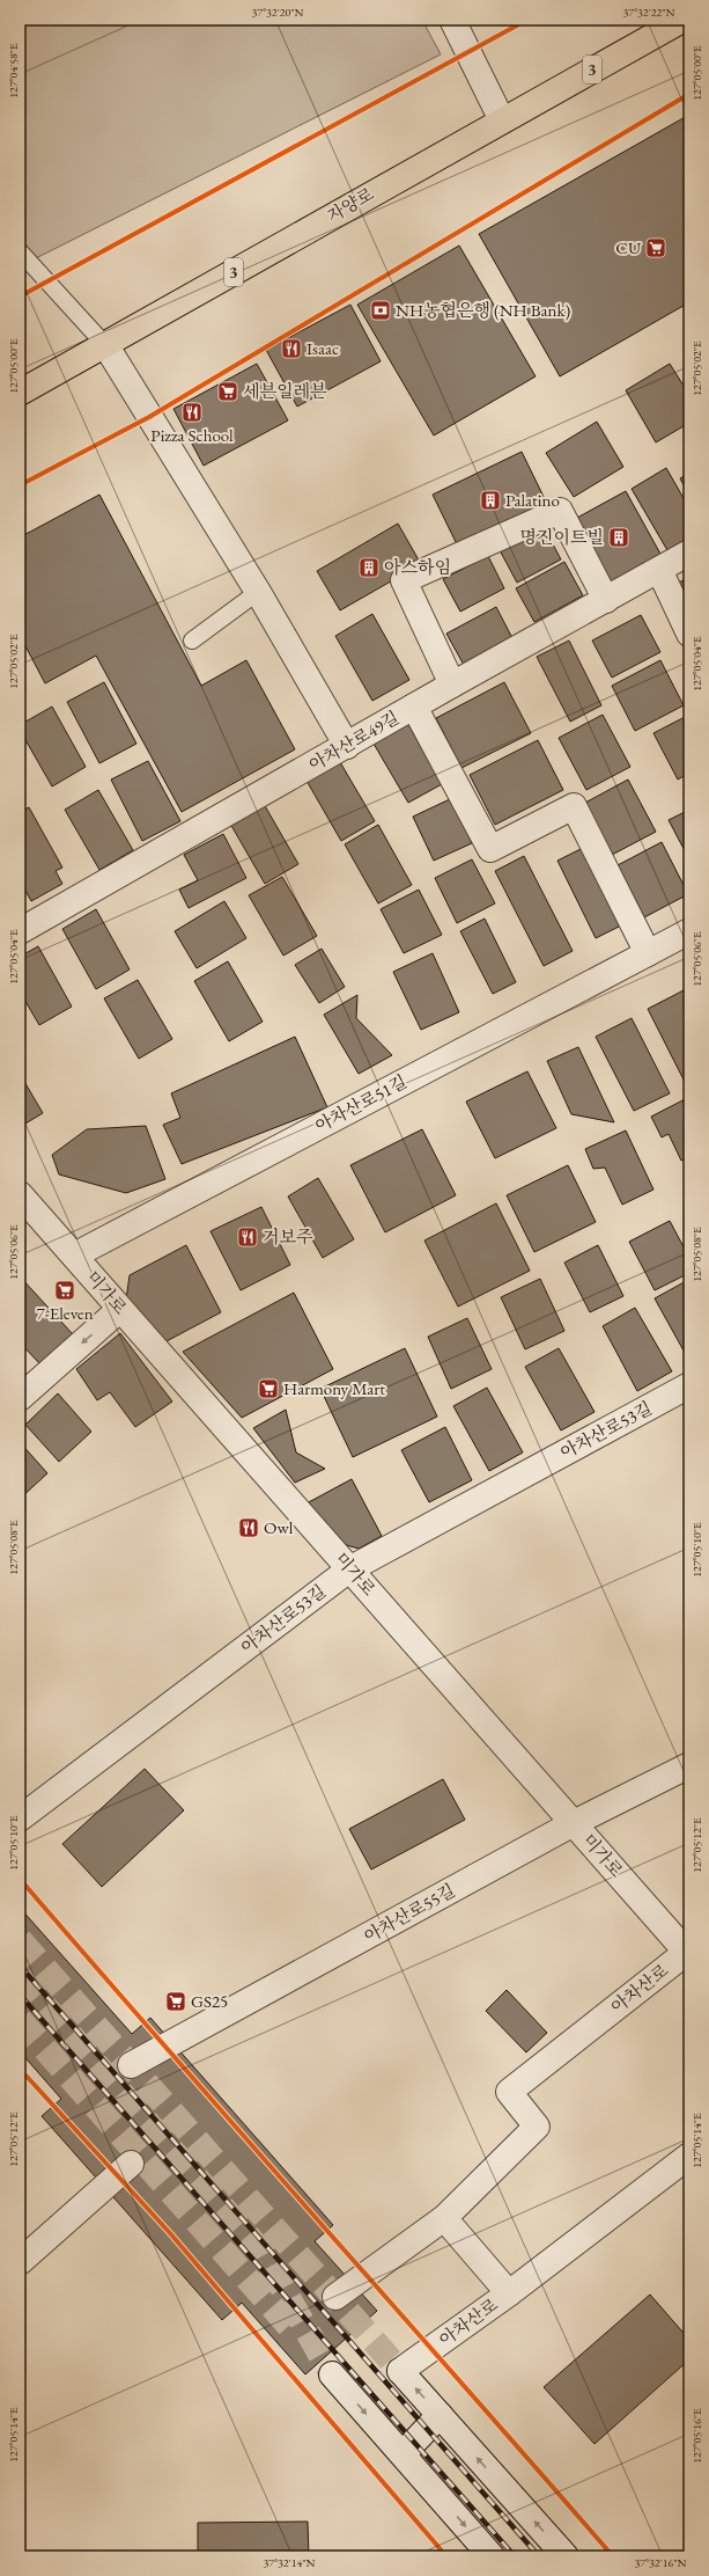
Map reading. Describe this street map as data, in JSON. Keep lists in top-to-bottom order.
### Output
{
  "streets": {
    "main road": ["3", "자양로"],
    "street": [
      "아차산로49길",
      "아차산로51길",
      "미가로",
      "아차산로53길",
      "아차산로55길",
      "아차산로"
    ]
  },
  "crossings": [
    ["아차산로51길", "미가로"],
    ["미가로", "아차산로53길"],
    ["미가로", "아차산로55길"],
    ["미가로", "아차산로"]
  ],
  "places": {
    "supermarket": [
      "CU",
      "세븐일레븐",
      "7-Eleven",
      "Harmony Mart",
      "GS25"
    ],
    "bank": ["NH농협은행 (NH Bank)"],
    "restaurant": [
      "Isaac",
      "Pizza School",
      "거보주",
      "Owl"
    ],
    "building": ["Palatino", "명진이트빌", "아스하임"]
  },
  "coordinates": [
    "37°32'20\"N",
    "37°32'22\"N",
    "127°04'58\"E",
    "127°05'00\"E",
    "127°05'02\"E",
    "127°05'04\"E",
    "127°05'06\"E",
    "127°05'08\"E",
    "127°05'10\"E",
    "127°05'12\"E",
    "127°05'14\"E",
    "127°05'16\"E",
    "37°32'14\"N",
    "37°32'16\"N"
  ]
}
